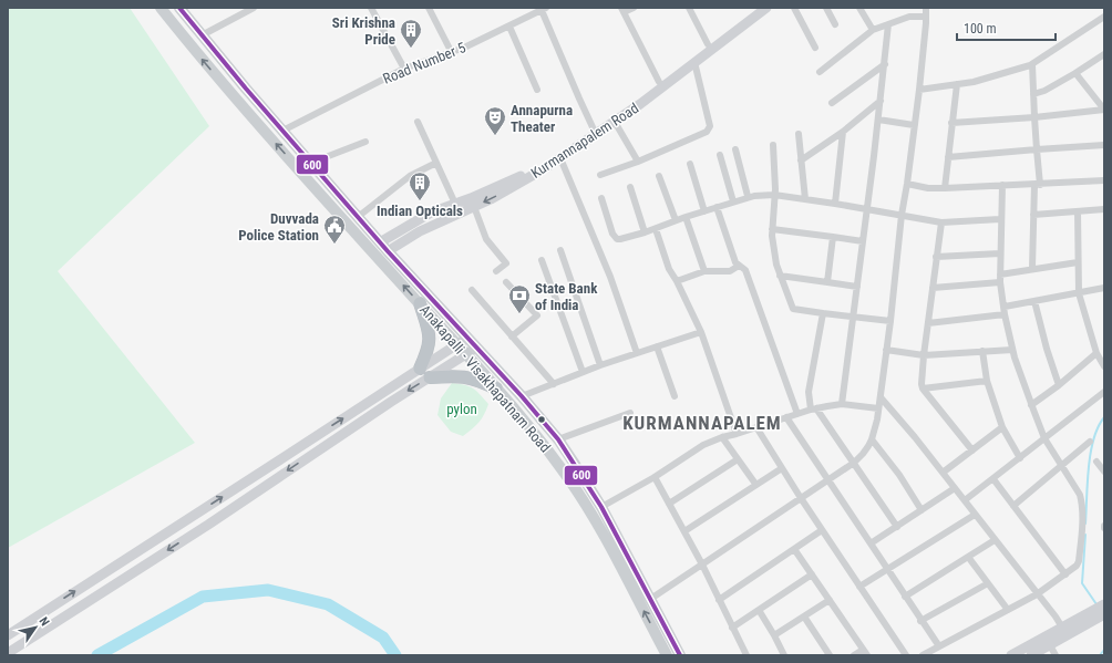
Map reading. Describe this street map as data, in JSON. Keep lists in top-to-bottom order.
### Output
{
  "streets": {
    "main road": ["Anakapalli - Visakhapatnam Road"],
    "street": ["Road Number 5", "Kurmannapalem Road"]
  },
  "crossings": [
    ["Road Number 5", "Anakapalli - Visakhapatnam Road"],
    ["Kurmannapalem Road", "Anakapalli - Visakhapatnam Road"]
  ],
  "districts": ["KURMANNAPALEM"],
  "parks": ["pylon"],
  "places": {
    "building": ["Sri Krishna Pride", "Indian Opticals"],
    "theatre": ["Annapurna Theater"],
    "public building": ["Duvvada Police Station"],
    "bank": ["State Bank of India"]
  },
  "lines": ["transit line 600"],
  "scale_bar": "100 m",
  "north": "top right"
}
